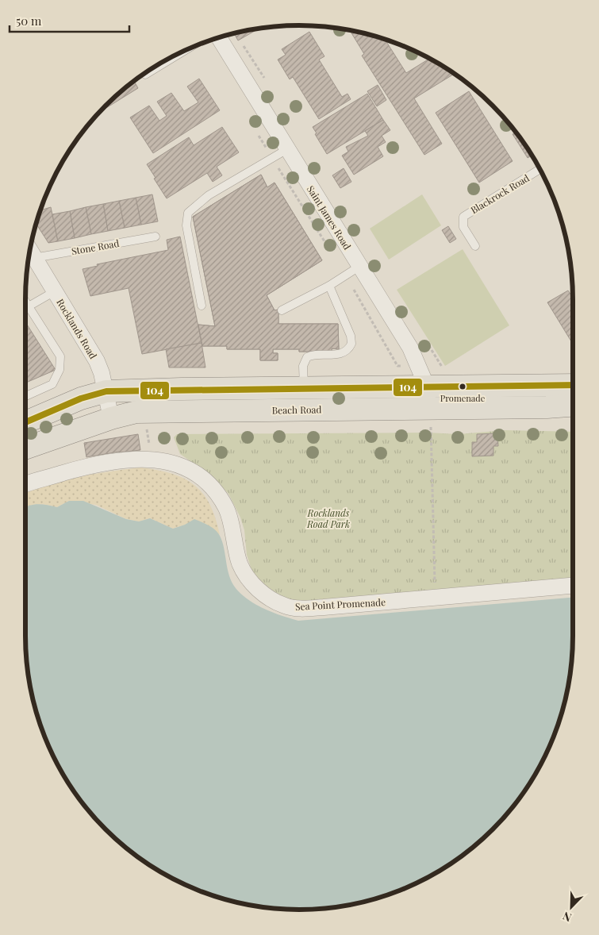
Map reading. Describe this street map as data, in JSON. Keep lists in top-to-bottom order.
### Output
{
  "streets": {
    "main road": ["Beach Road"],
    "street": ["Saint James Road", "Rocklands Road", "Sea Point Promenade"],
    "lane": ["Blackrock Road", "Stone Road"]
  },
  "crossings": [
    ["Saint James Road", "Beach Road"],
    ["Rocklands Road", "Beach Road"]
  ],
  "parks": ["Rocklands Road Park"],
  "places": ["Promenade"],
  "lines": ["transit line 104"],
  "scale_bar": "50 m",
  "north": "bottom left"
}
